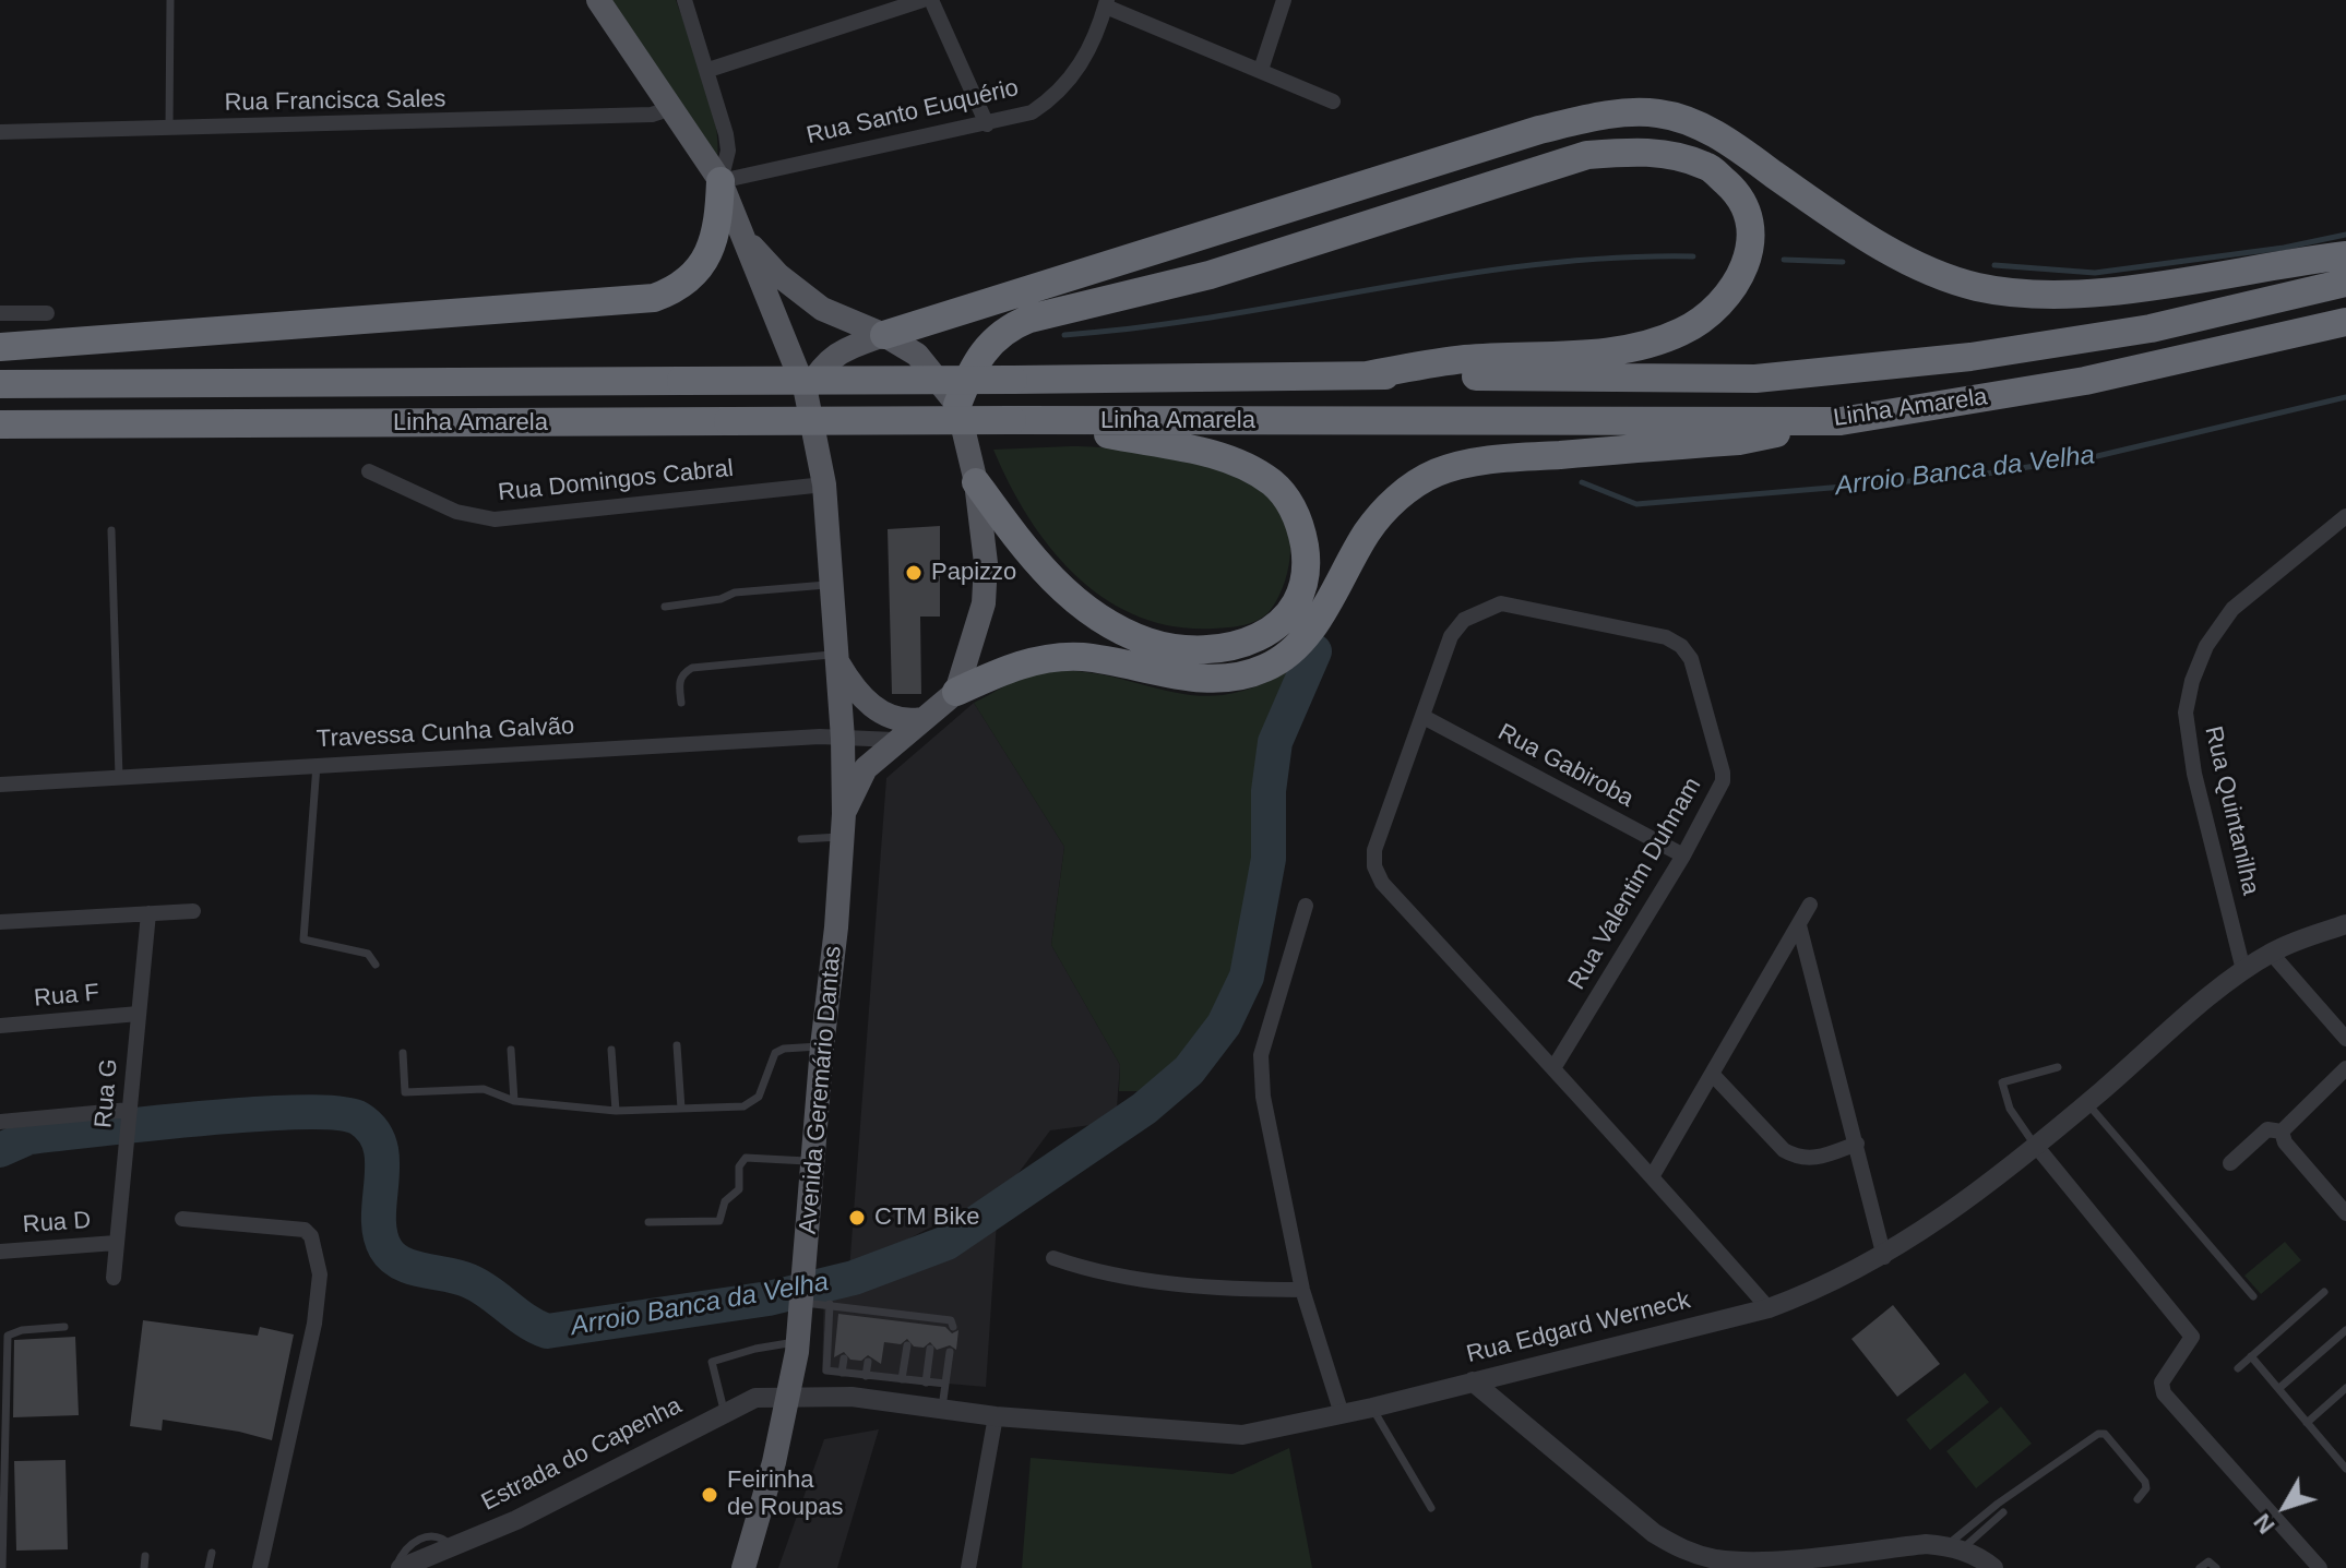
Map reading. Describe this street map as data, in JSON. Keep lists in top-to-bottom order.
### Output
{
  "streets": {
    "highway": ["Linha Amarela"],
    "main road": ["Avenida Geremário Dantas"],
    "street": [
      "Rua Francisca Sales",
      "Rua Santo Euquério",
      "Rua Domingos Cabral",
      "Travessa Cunha Galvão",
      "Rua Gabiroba",
      "Rua Quintanilha",
      "Rua Valentim Duhnam",
      "Rua F",
      "Rua G",
      "Rua D",
      "Rua Edgard Werneck",
      "Estrada do Capenha"
    ]
  },
  "crossings": [
    ["Rua Francisca Sales", "Avenida Geremário Dantas"],
    ["Rua Santo Euquério", "Avenida Geremário Dantas"],
    ["Rua Domingos Cabral", "Avenida Geremário Dantas"],
    ["Travessa Cunha Galvão", "Avenida Geremário Dantas"],
    ["Rua Gabiroba", "Rua Valentim Duhnam"],
    ["Rua Quintanilha", "Rua Edgard Werneck"],
    ["Rua Valentim Duhnam", "Rua Edgard Werneck"],
    ["Rua F", "Rua G"],
    ["Avenida Geremário Dantas", "Rua Edgard Werneck"],
    ["Avenida Geremário Dantas", "Estrada do Capenha"],
    ["Rua G", "Rua D"],
    ["Rua Edgard Werneck", "Estrada do Capenha"]
  ],
  "water": ["Arroio Banca da Velha"],
  "places": ["Papizzo", "CTM Bike", "Feirinha de Roupas"],
  "north": "bottom left"
}
